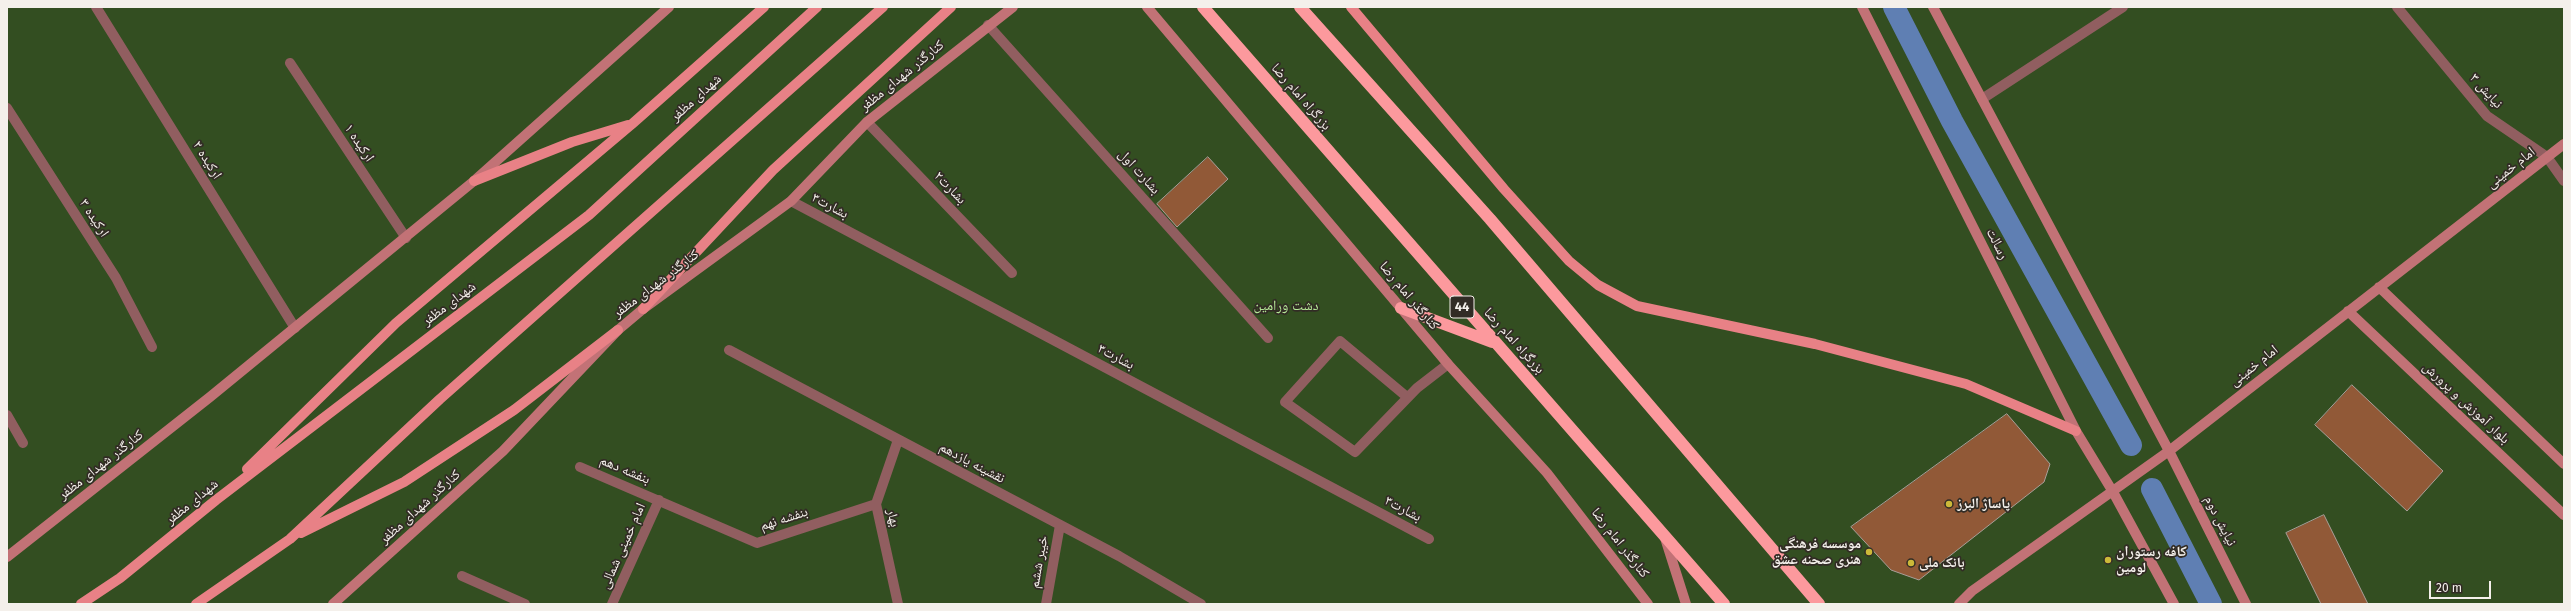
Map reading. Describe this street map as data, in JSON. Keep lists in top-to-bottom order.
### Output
{
  "streets": {
    "highway": ["بزرگراه امام رضا", "44"],
    "main road": [
      "کنارگذر شهدای مظفر",
      "شهدای مظفر",
      "امام خمینی",
      "رسالت",
      "کنارگذر امام رضا",
      "بلوار آموزش و پرورش",
      "نیایش دوم"
    ],
    "street": [
      "نیایش ۳",
      "ارکیده ۱",
      "ارکیده ۲",
      "بشارت اول",
      "بشارت۲",
      "بشارت۳",
      "ارکیده ۳",
      "نقشینه یازدهم",
      "بنفشه دهم",
      "بهار",
      "بنفشه نهم",
      "امام خمینی شمالی",
      "خیبر ششم"
    ]
  },
  "crossings": [
    ["کنارگذر شهدای مظفر", "ارکیده ۱"],
    ["کنارگذر شهدای مظفر", "ارکیده ۲"],
    ["کنارگذر شهدای مظفر", "بشارت اول"],
    ["کنارگذر شهدای مظفر", "بشارت۲"],
    ["کنارگذر شهدای مظفر", "بشارت۳"],
    ["نیایش ۳", "امام خمینی"],
    ["امام خمینی", "رسالت"],
    ["امام خمینی", "بلوار آموزش و پرورش"],
    ["امام خمینی", "نیایش دوم"],
    ["نقشینه یازدهم", "بهار"],
    ["نقشینه یازدهم", "خیبر ششم"],
    ["بنفشه دهم", "بنفشه نهم"],
    ["بنفشه دهم", "امام خمینی شمالی"],
    ["بهار", "بنفشه نهم"],
    ["بنفشه نهم", "امام خمینی شمالی"]
  ],
  "parks": ["دشت ورامین"],
  "places": [
    "پاساژ البرز",
    "موسسه فرهنگی هنری صحنه عشق",
    "کافه رستوران لومین",
    "بانک ملی"
  ],
  "scale_bar": "20 m"
}
